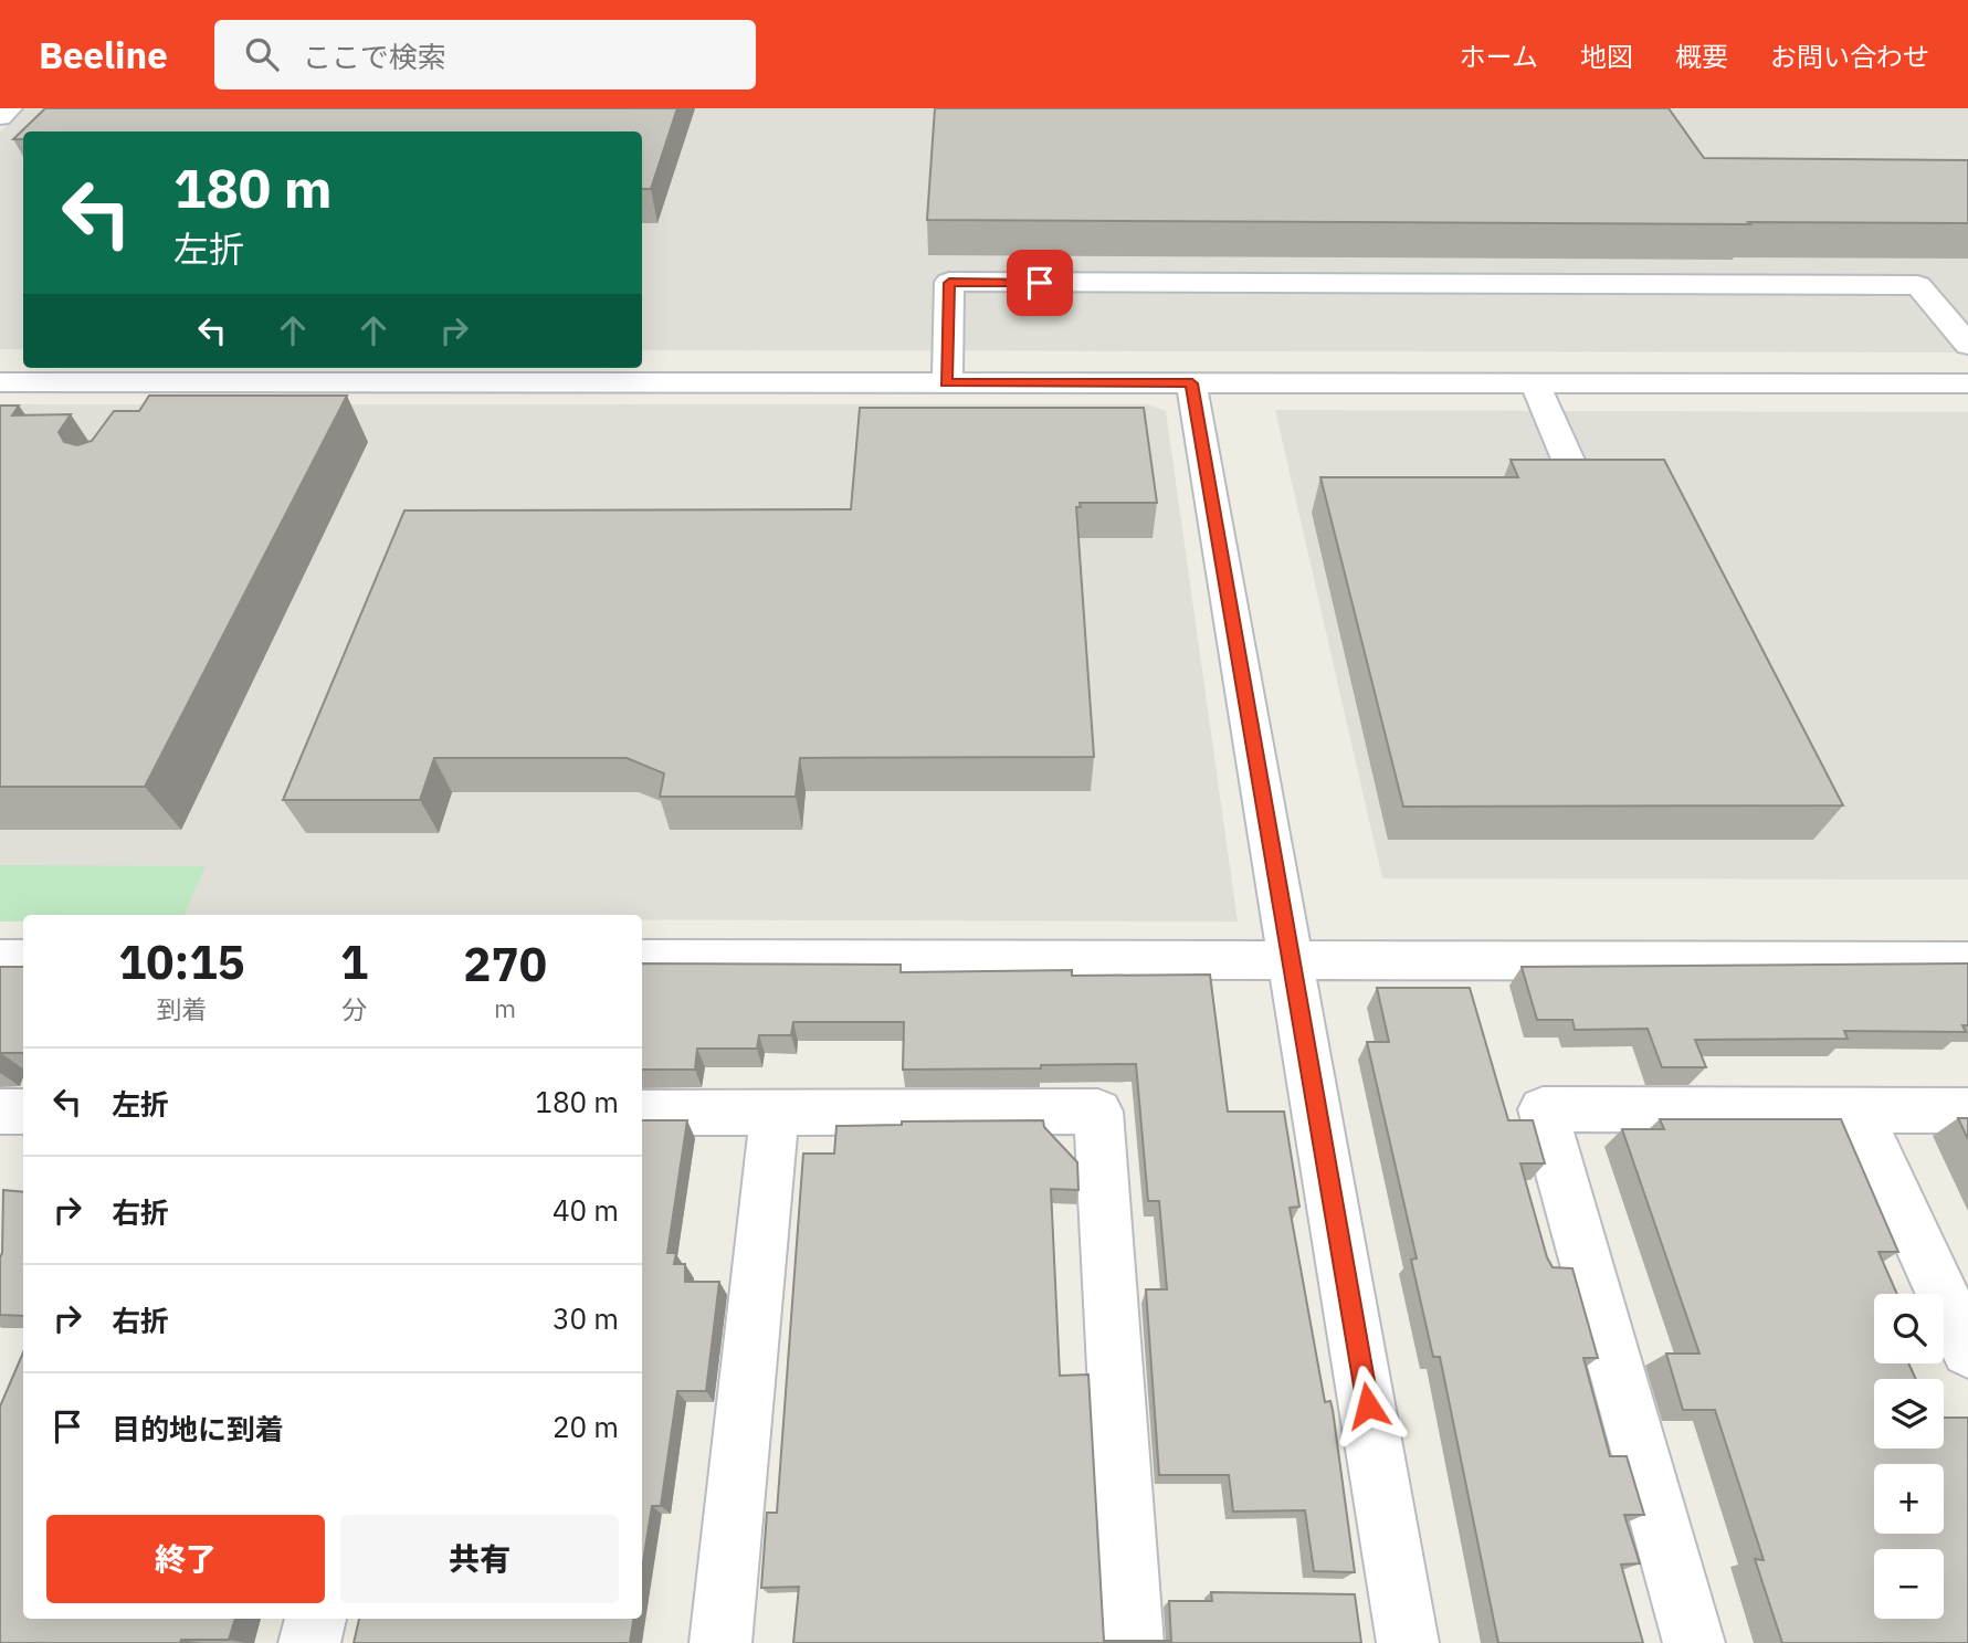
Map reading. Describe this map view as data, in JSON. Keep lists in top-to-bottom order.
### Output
{
  "page": {
    "header": "Beeline",
    "search": "ここで検索",
    "nav": [
      "ホーム",
      "地図",
      "概要",
      "お問い合わせ"
    ],
    "turn": ["180 m", "左折"],
    "eta": [
      "10:15",
      "到着",
      "1",
      "分",
      "270",
      "m"
    ],
    "list": [
      {
        "name": "左折",
        "value": "180 m"
      },
      {
        "name": "右折",
        "value": "40 m"
      },
      {
        "name": "右折",
        "value": "30 m"
      },
      {
        "name": "目的地に到着",
        "value": "20 m"
      }
    ],
    "map_buttons": ["+", "−"],
    "buttons": ["終了", "共有"]
  }
}
